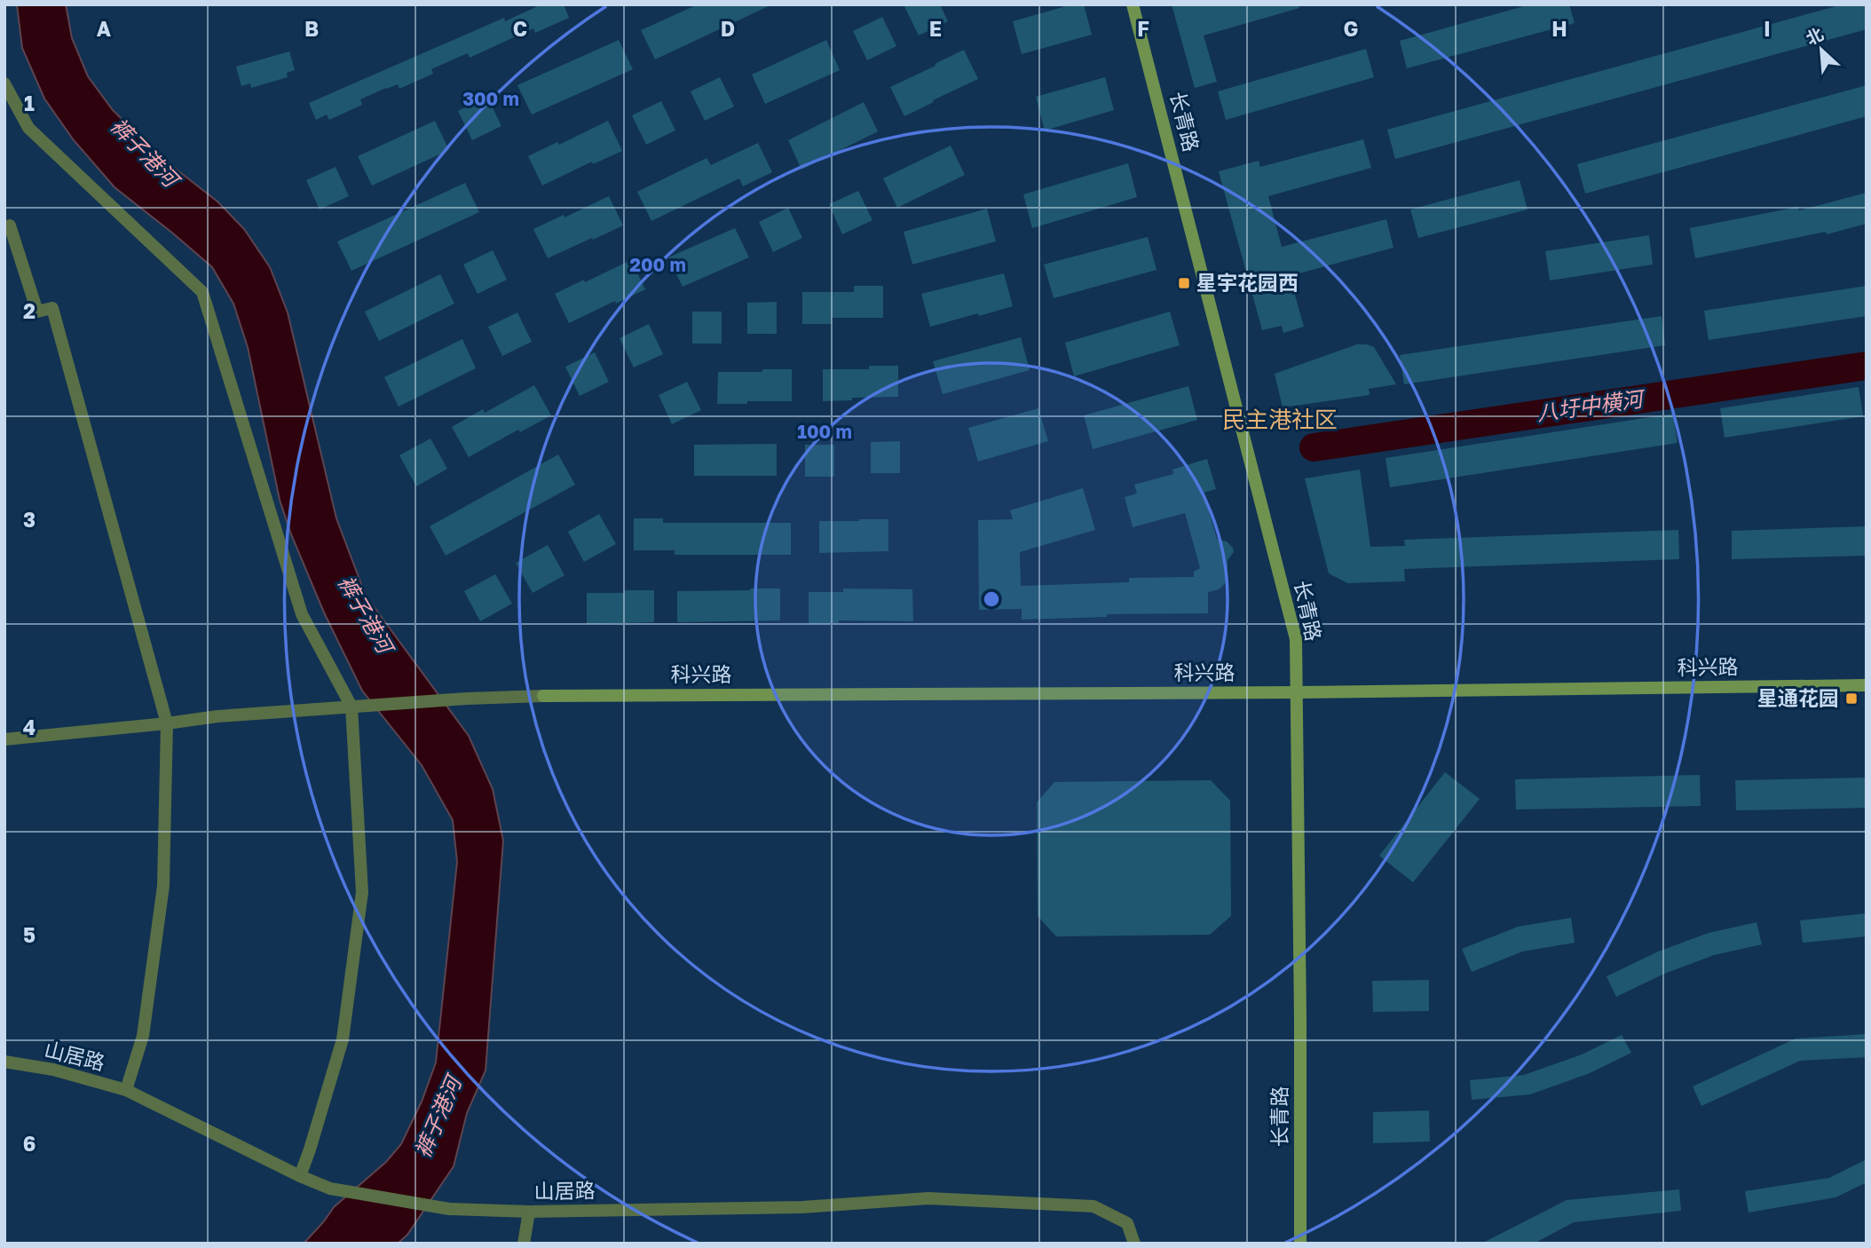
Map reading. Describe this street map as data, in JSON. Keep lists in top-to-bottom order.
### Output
{
  "streets": {
    "street": ["长青路", "科兴路", "山居路"]
  },
  "crossings": [
    ["长青路", "科兴路"]
  ],
  "districts": ["民主港社区"],
  "water": ["裤子港河", "八圩中横河"],
  "places": {
    "transit": ["星宇花园西", "星通花园"]
  },
  "north": "top left",
  "grid": {
    "columns": [
      "A",
      "B",
      "C",
      "D",
      "E",
      "F",
      "G",
      "H",
      "I"
    ],
    "rows": [
      "1",
      "2",
      "3",
      "4",
      "5",
      "6"
    ]
  },
  "rings": ["300 m", "200 m", "100 m"]
}
